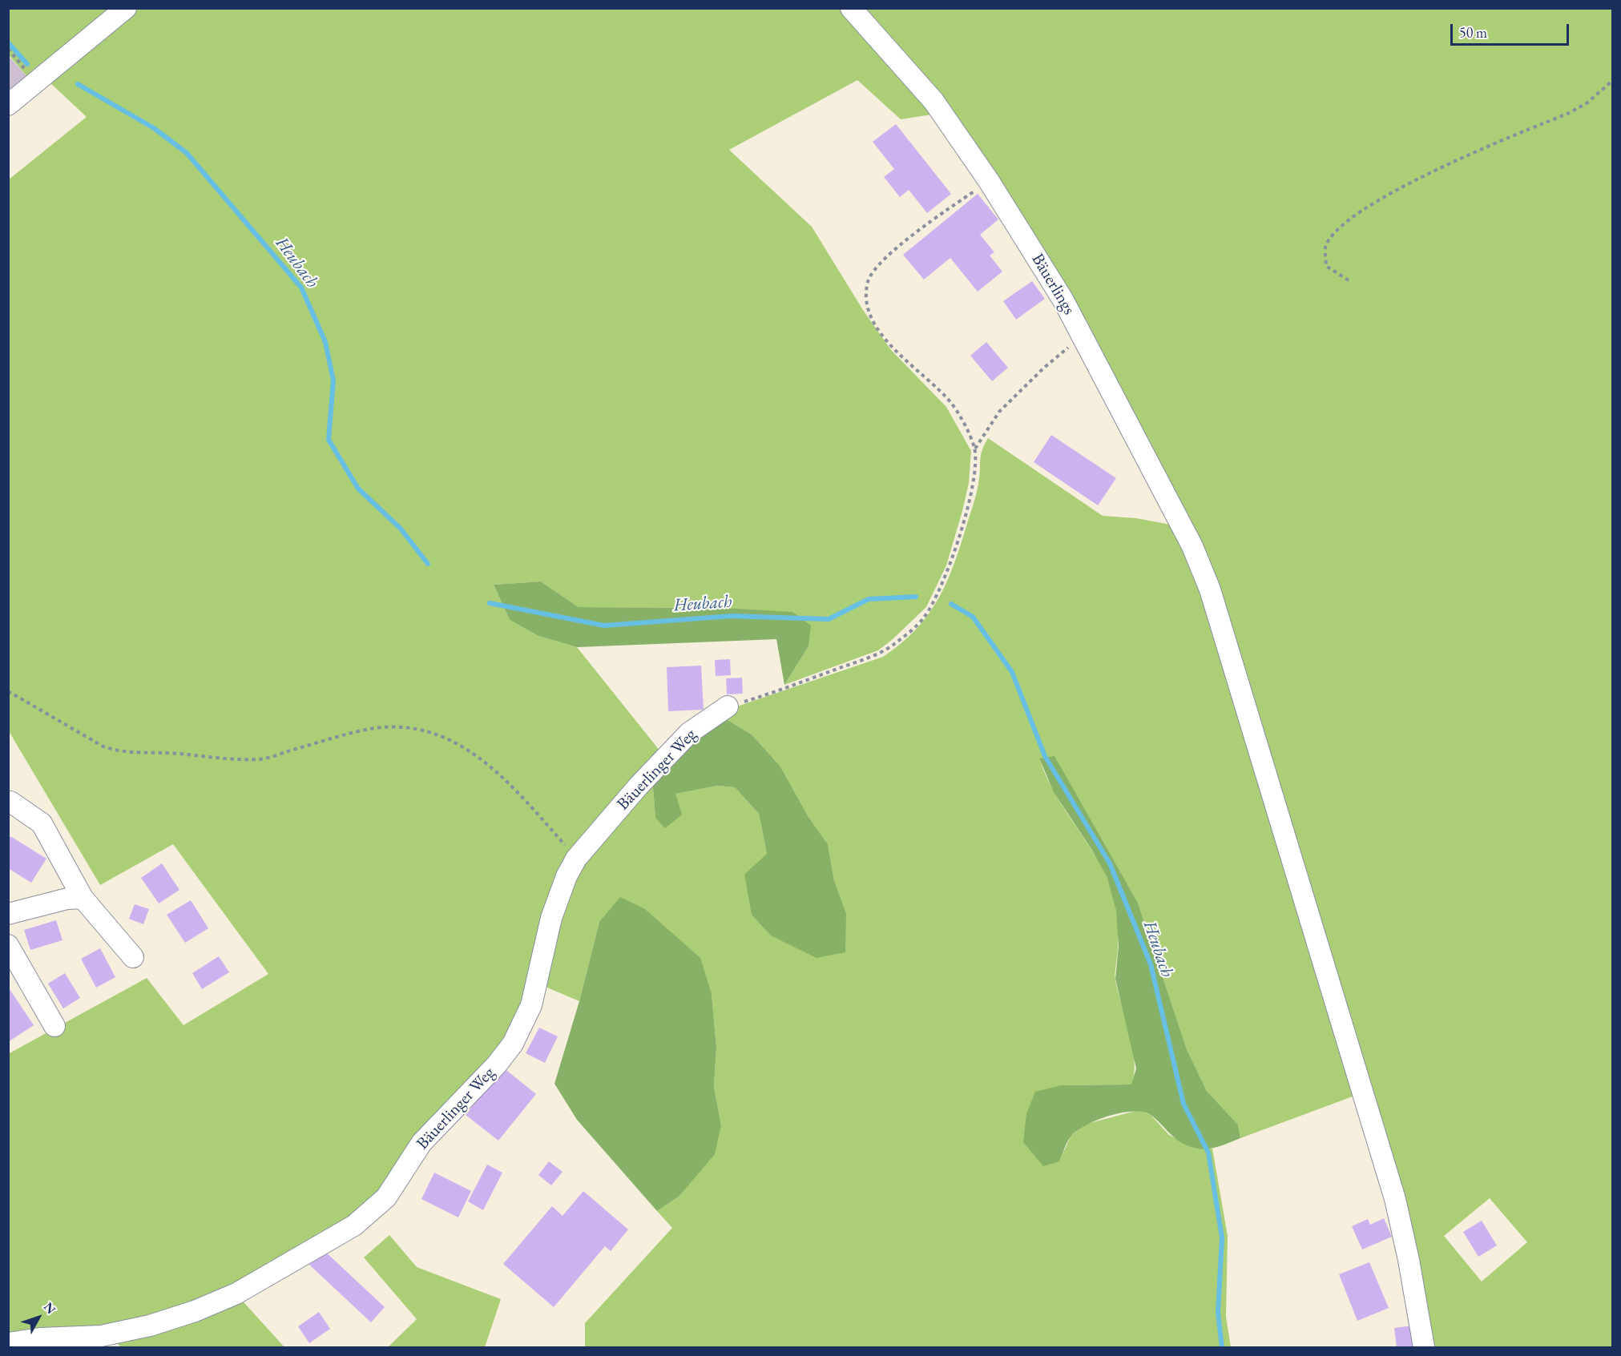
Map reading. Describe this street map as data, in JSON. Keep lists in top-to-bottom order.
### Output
{
  "streets": {
    "street": ["Bäuerlings", "Bäuerlinger Weg"]
  },
  "water": ["Heubach"],
  "scale_bar": "50 m",
  "north": "top right"
}
